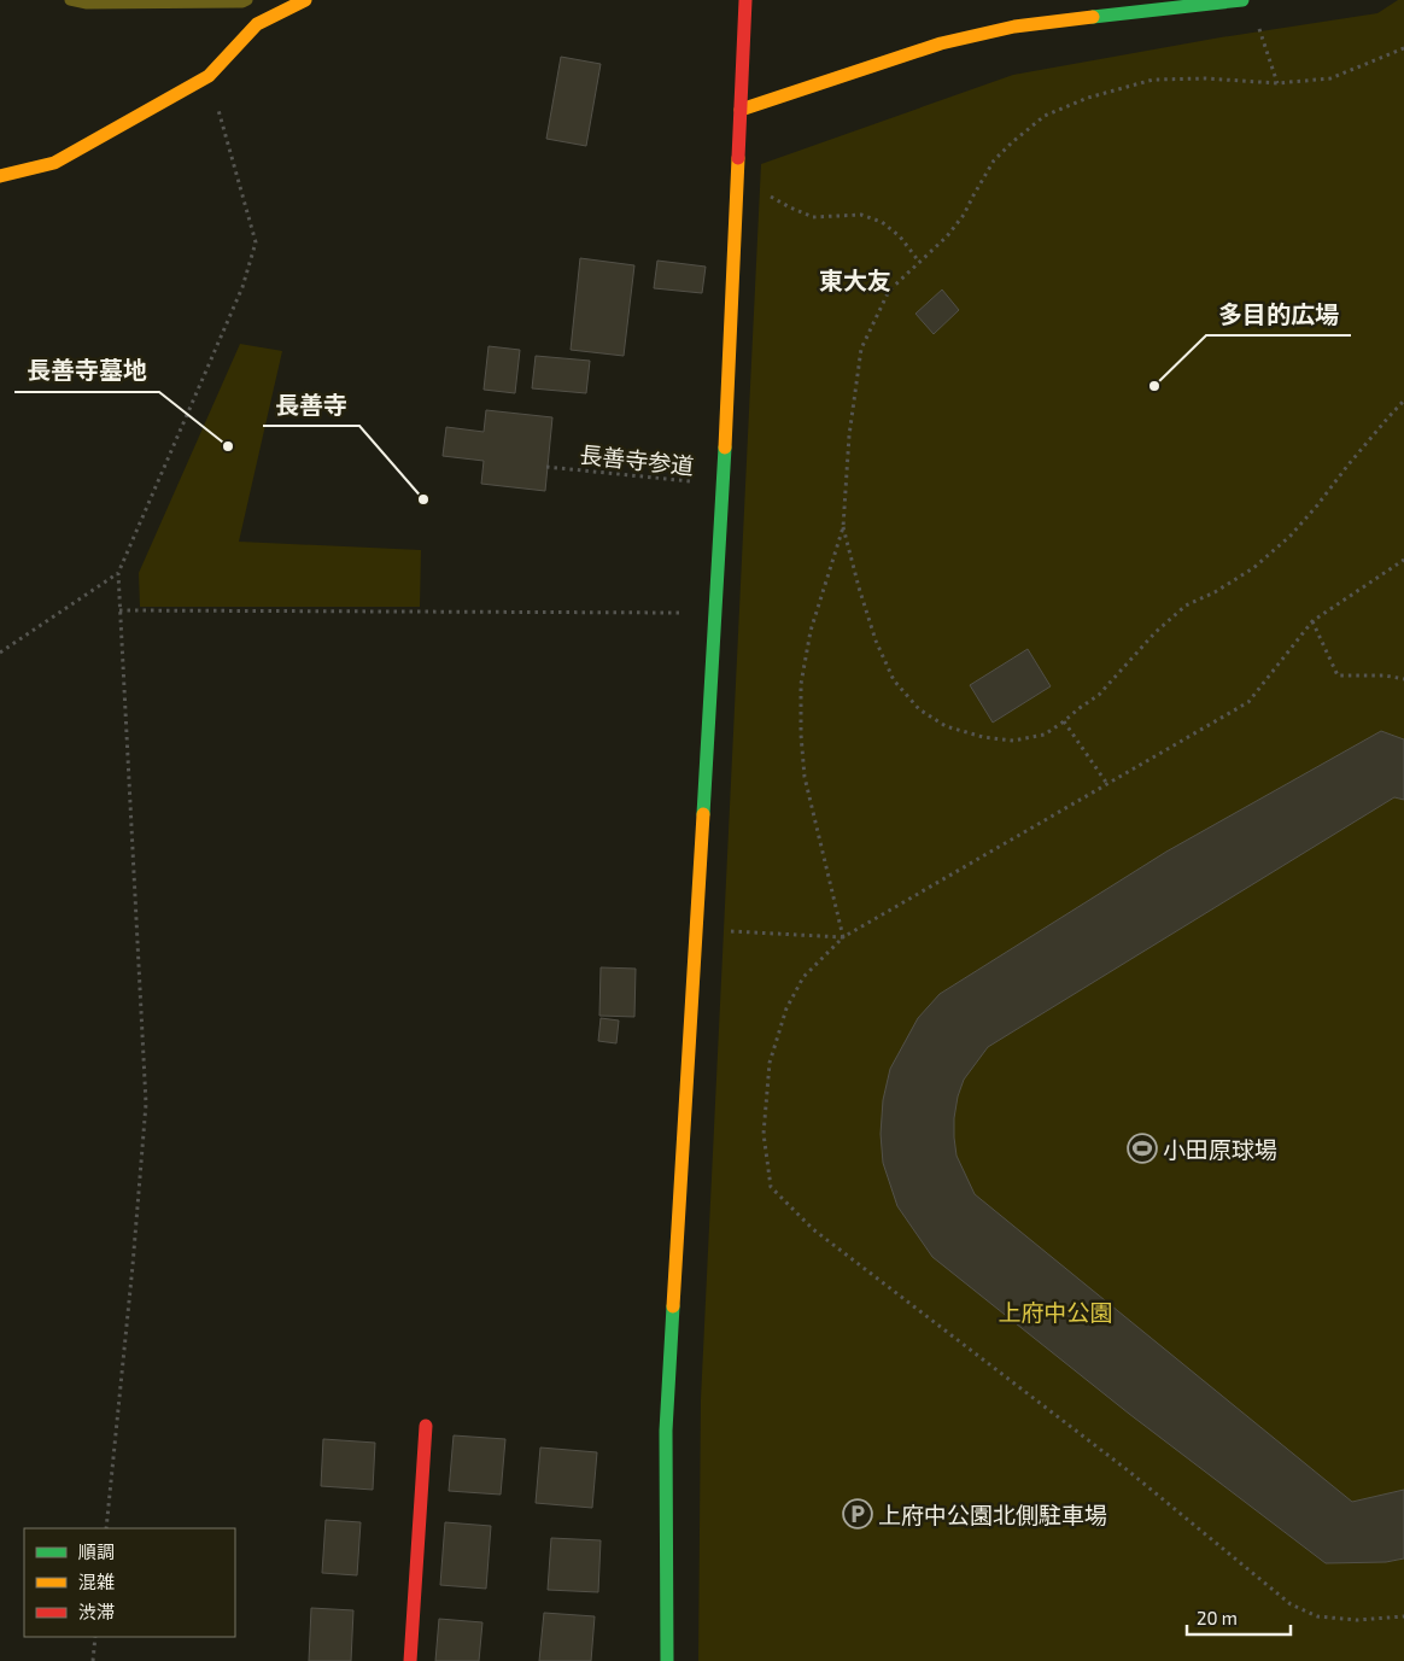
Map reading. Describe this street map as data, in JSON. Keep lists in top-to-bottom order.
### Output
{
  "streets": {
    "path": ["長善寺参道"]
  },
  "districts": ["東大友"],
  "parks": ["上府中公園"],
  "places": {
    "other": ["多目的広場", "長善寺墓地", "長善寺"],
    "sports": ["小田原球場"],
    "parking": ["上府中公園北側駐車場"]
  },
  "legend": ["順調", "混雑", "渋滞"],
  "scale_bar": "20 m"
}
